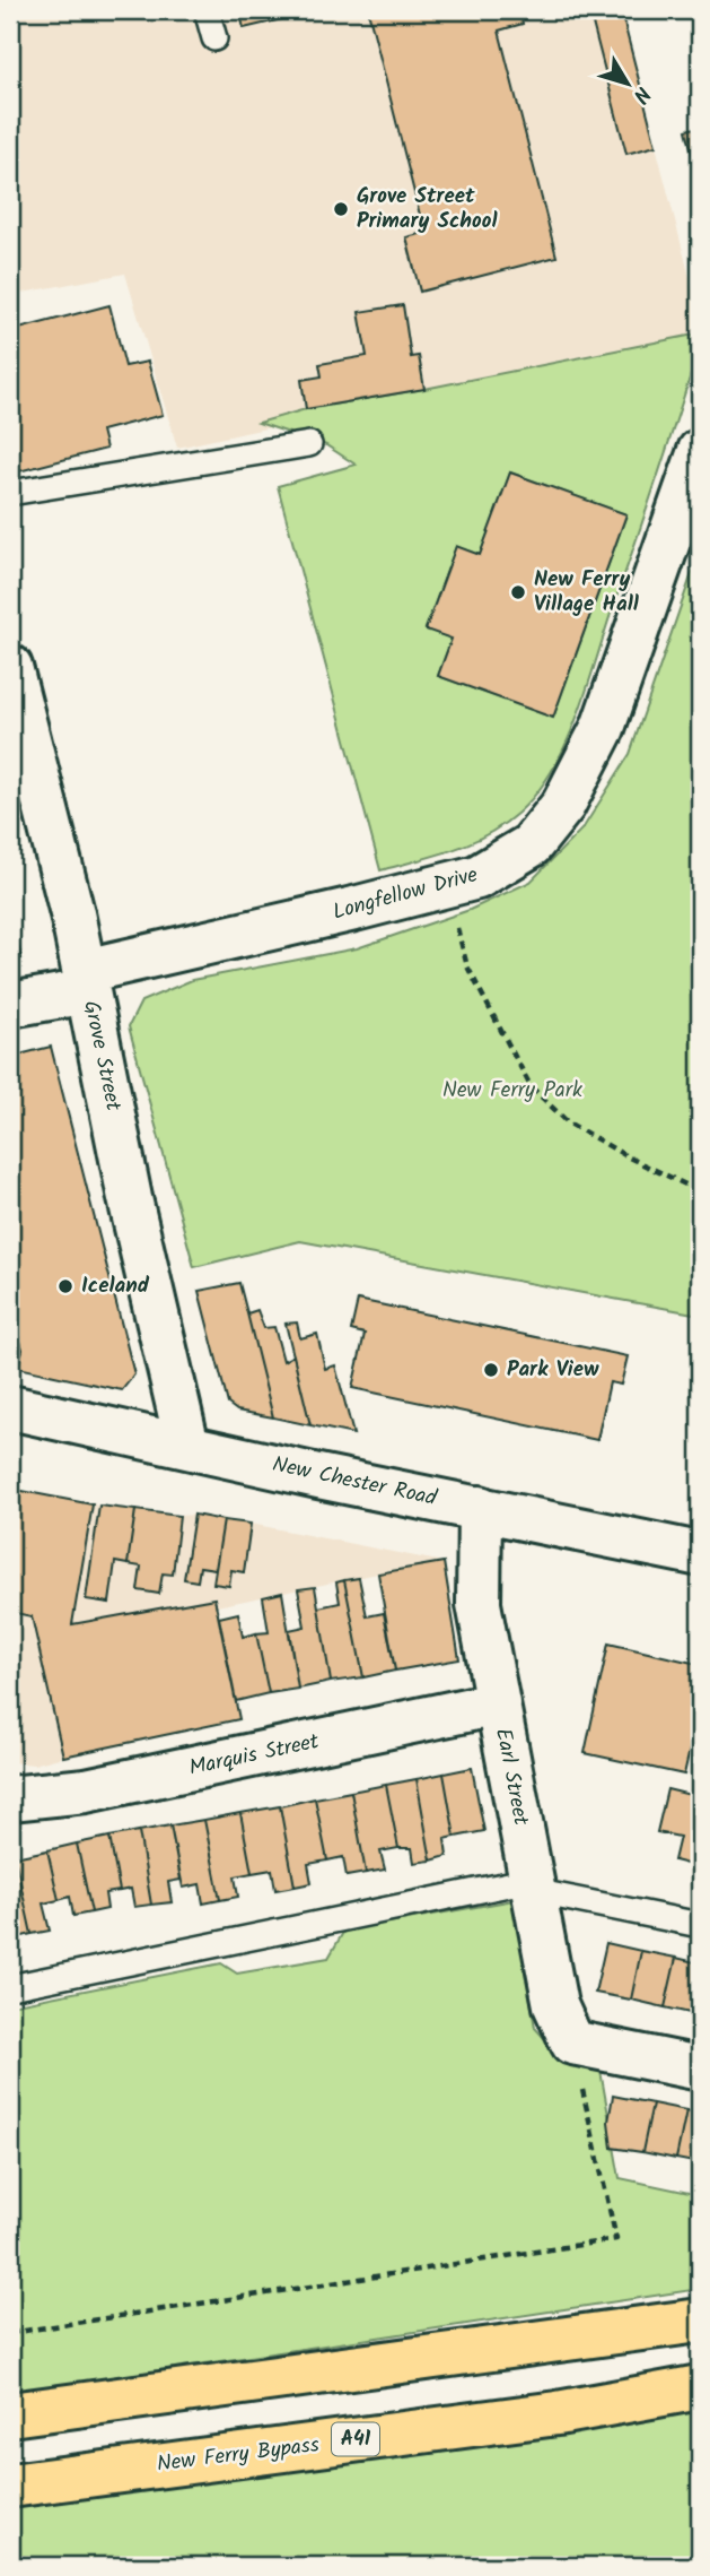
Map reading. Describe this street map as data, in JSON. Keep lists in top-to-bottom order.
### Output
{
  "streets": {
    "highway": ["A41", "New Ferry Bypass"],
    "street": [
      "Longfellow Drive",
      "Grove Street",
      "New Chester Road",
      "Marquis Street",
      "Earl Street"
    ]
  },
  "crossings": [
    ["Longfellow Drive", "Grove Street"],
    ["Grove Street", "New Chester Road"],
    ["New Chester Road", "Earl Street"],
    ["Marquis Street", "Earl Street"]
  ],
  "parks": ["New Ferry Park"],
  "places": [
    "Grove Street Primary School",
    "New Ferry Village Hall",
    "Iceland",
    "Park View"
  ],
  "north": "bottom right"
}
